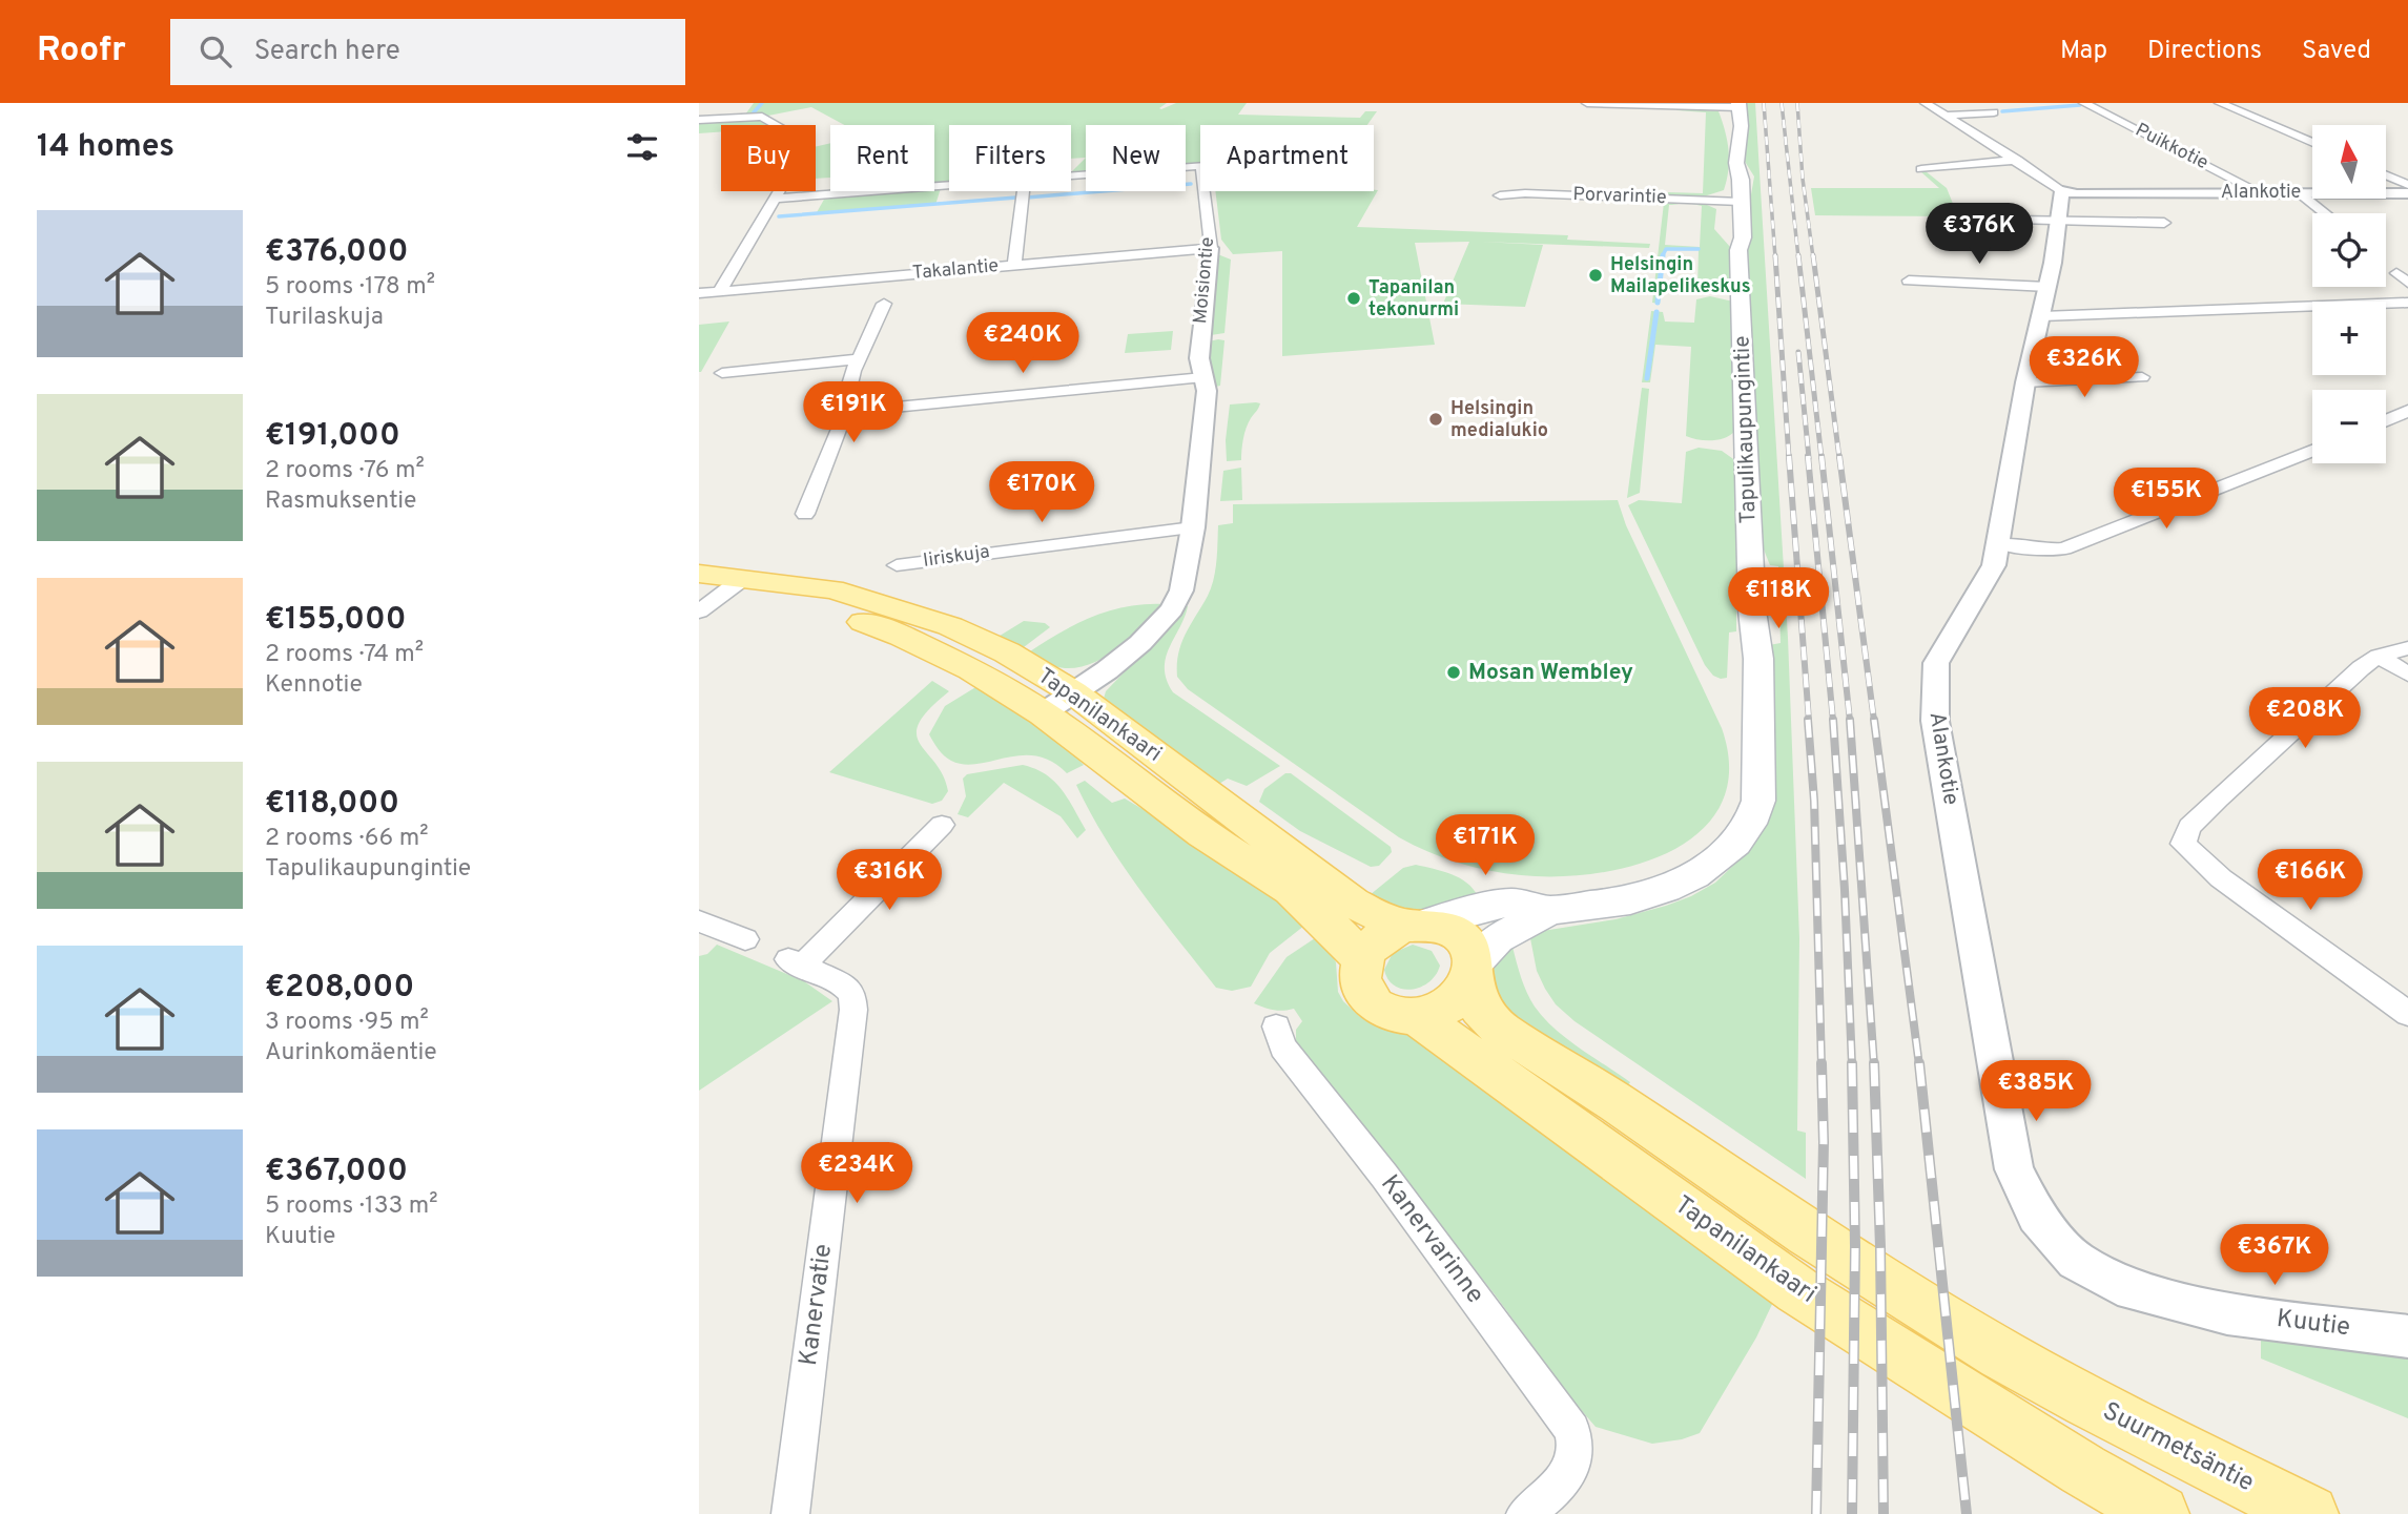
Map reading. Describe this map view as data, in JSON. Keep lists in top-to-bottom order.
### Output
{
  "streets": {
    "main road": ["Tapulikaupungintie", "Tapanilankaari", "Suurmetsäntie"],
    "street": [
      "Puikkotie",
      "Alankotie",
      "Porvarintie",
      "Takalantie",
      "Moisiontie",
      "Iiriskuja",
      "Kanervarinne",
      "Kanervatie",
      "Kuutie"
    ]
  },
  "crossings": [
    ["Puikkotie", "Alankotie"],
    ["Alankotie", "Kuutie"],
    ["Porvarintie", "Tapulikaupungintie"],
    ["Takalantie", "Moisiontie"],
    ["Moisiontie", "Iiriskuja"],
    ["Moisiontie", "Tapanilankaari"],
    ["Tapulikaupungintie", "Tapanilankaari"],
    ["Tapulikaupungintie", "Suurmetsäntie"],
    ["Tapanilankaari", "Suurmetsäntie"]
  ],
  "places": [
    "Helsingin Mailapelikeskus",
    "Tapanilan tekonurmi",
    "Helsingin medialukio",
    "Mosan Wembley"
  ],
  "north": "top",
  "page": {
    "header": "Roofr",
    "search": "Search here",
    "nav": ["Map", "Directions", "Saved"],
    "heading": "14 homes",
    "map_buttons": ["+", "−"],
    "chip": [
      "Buy",
      "Rent",
      "Filters",
      "New",
      "Apartment"
    ],
    "list": [
      {
        "name": "€376,000",
        "note": "5 rooms · 178 m² · Turilaskuja"
      },
      {
        "name": "€191,000",
        "note": "2 rooms · 76 m² · Rasmuksentie"
      },
      {
        "name": "€155,000",
        "note": "2 rooms · 74 m² · Kennotie"
      },
      {
        "name": "€118,000",
        "note": "2 rooms · 66 m² · Tapulikaupungintie"
      },
      {
        "name": "€208,000",
        "note": "3 rooms · 95 m² · Aurinkomäentie"
      },
      {
        "name": "€367,000",
        "note": "5 rooms · 133 m² · Kuutie"
      }
    ],
    "price": [
      "€376K",
      "€240K",
      "€326K",
      "€191K",
      "€170K",
      "€155K",
      "€118K",
      "€208K",
      "€171K",
      "€316K",
      "€166K",
      "€385K",
      "€234K",
      "€367K"
    ]
  }
}
